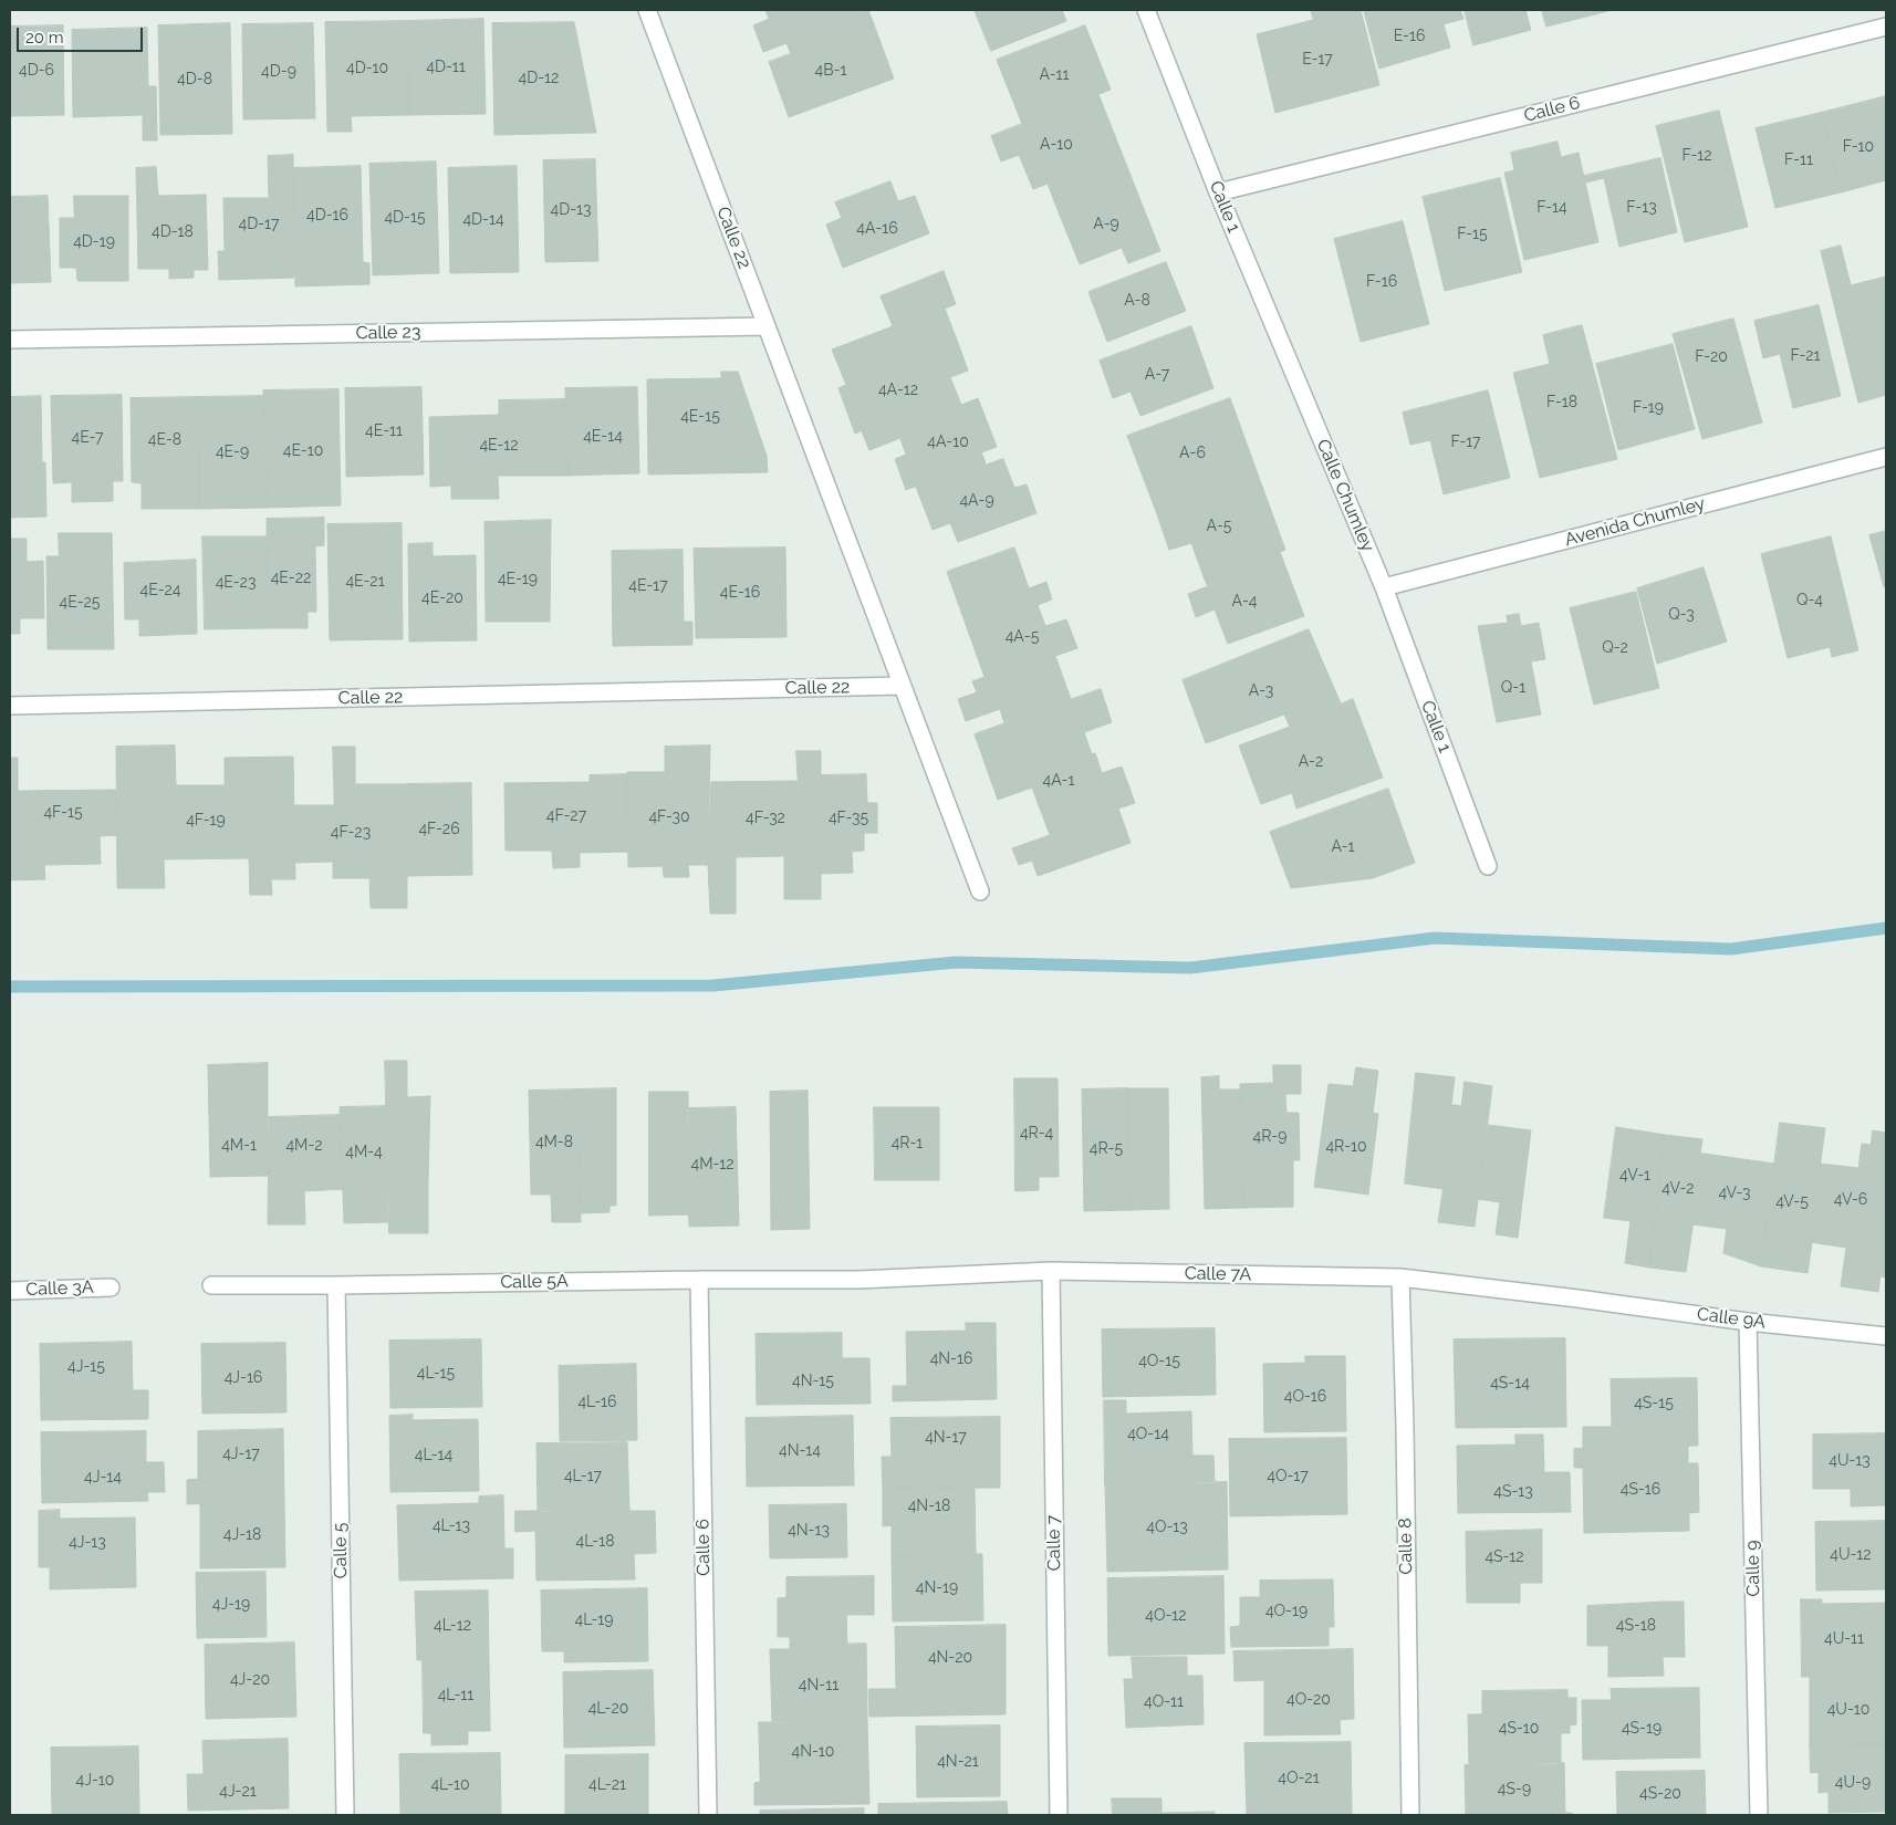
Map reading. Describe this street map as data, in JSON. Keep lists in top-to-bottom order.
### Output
{
  "streets": {
    "street": [
      "Calle 6",
      "Calle 1",
      "Calle 22",
      "Calle 23",
      "Calle Chumley",
      "Avenida Chumley",
      "Calle 7A",
      "Calle 5A",
      "Calle 3A",
      "Calle 9A",
      "Calle 7",
      "Calle 8",
      "Calle 5",
      "Calle 9"
    ]
  },
  "crossings": [
    ["Calle 6", "Calle 1"],
    ["Calle 6", "Calle 5A"],
    ["Calle 1", "Calle Chumley"],
    ["Calle 1", "Avenida Chumley"],
    ["Calle 22", "Calle 23"],
    ["Calle Chumley", "Avenida Chumley"],
    ["Calle 7A", "Calle 5A"],
    ["Calle 7A", "Calle 9A"],
    ["Calle 7A", "Calle 7"],
    ["Calle 7A", "Calle 8"],
    ["Calle 5A", "Calle 5"],
    ["Calle 9A", "Calle 9"]
  ],
  "house_numbers": [
    "E-16",
    "E-17",
    "4D-11",
    "4D-10",
    "4D-6",
    "4B-1",
    "4D-9",
    "A-11",
    "4D-12",
    "4D-8",
    "A-10",
    "F-10",
    "F-12",
    "F-11",
    "F-14",
    "F-13",
    "4D-13",
    "4D-16",
    "4D-15",
    "4D-14",
    "4D-17",
    "A-9",
    "4A-16",
    "4D-18",
    "F-15",
    "4D-19",
    "F-16",
    "A-8",
    "F-21",
    "F-20",
    "A-7",
    "4A-12",
    "F-18",
    "F-19",
    "4E-15",
    "4E-11",
    "4E-14",
    "4E-7",
    "4E-8",
    "4A-10",
    "F-17",
    "4E-12",
    "4E-10",
    "4E-9",
    "A-6",
    "4A-9",
    "A-5",
    "4E-22",
    "4E-19",
    "4E-21",
    "4E-23",
    "4E-17",
    "4E-24",
    "4E-16",
    "4E-20",
    "Q-4",
    "A-4",
    "4E-25",
    "Q-3",
    "4A-5",
    "Q-2",
    "Q-1",
    "A-3",
    "A-2",
    "4A-1",
    "4F-15",
    "4F-27",
    "4F-30",
    "4F-32",
    "4F-35",
    "4F-19",
    "4F-26",
    "4F-23",
    "A-1",
    "4R-4",
    "4R-9",
    "4M-8",
    "4R-1",
    "4M-1",
    "4M-2",
    "4R-10",
    "4R-5",
    "4M-4",
    "4M-12",
    "4V-1",
    "4V-2",
    "4V-3",
    "4V-6",
    "4V-5",
    "4N-16",
    "4O-15",
    "4J-15",
    "4L-15",
    "4J-16",
    "4N-15",
    "4S-14",
    "4O-16",
    "4L-16",
    "4S-15",
    "4O-14",
    "4N-17",
    "4N-14",
    "4J-17",
    "4L-14",
    "4U-13",
    "4L-17",
    "4O-17",
    "4J-14",
    "4S-16",
    "4S-13",
    "4N-18",
    "4L-13",
    "4O-13",
    "4N-13",
    "4J-18",
    "4L-18",
    "4J-13",
    "4U-12",
    "4S-12",
    "4N-19",
    "4J-19",
    "4O-19",
    "4O-12",
    "4L-19",
    "4L-12",
    "4S-18",
    "4U-11",
    "4N-20",
    "4J-20",
    "4N-11",
    "4L-11",
    "4O-20",
    "4O-11",
    "4L-20",
    "4U-10",
    "4S-10",
    "4S-19",
    "4N-10",
    "4N-21",
    "4O-21",
    "4J-10",
    "4U-9",
    "4L-10",
    "4L-21",
    "4S-9",
    "4J-21",
    "4S-20"
  ],
  "scale_bar": "20 m"
}
